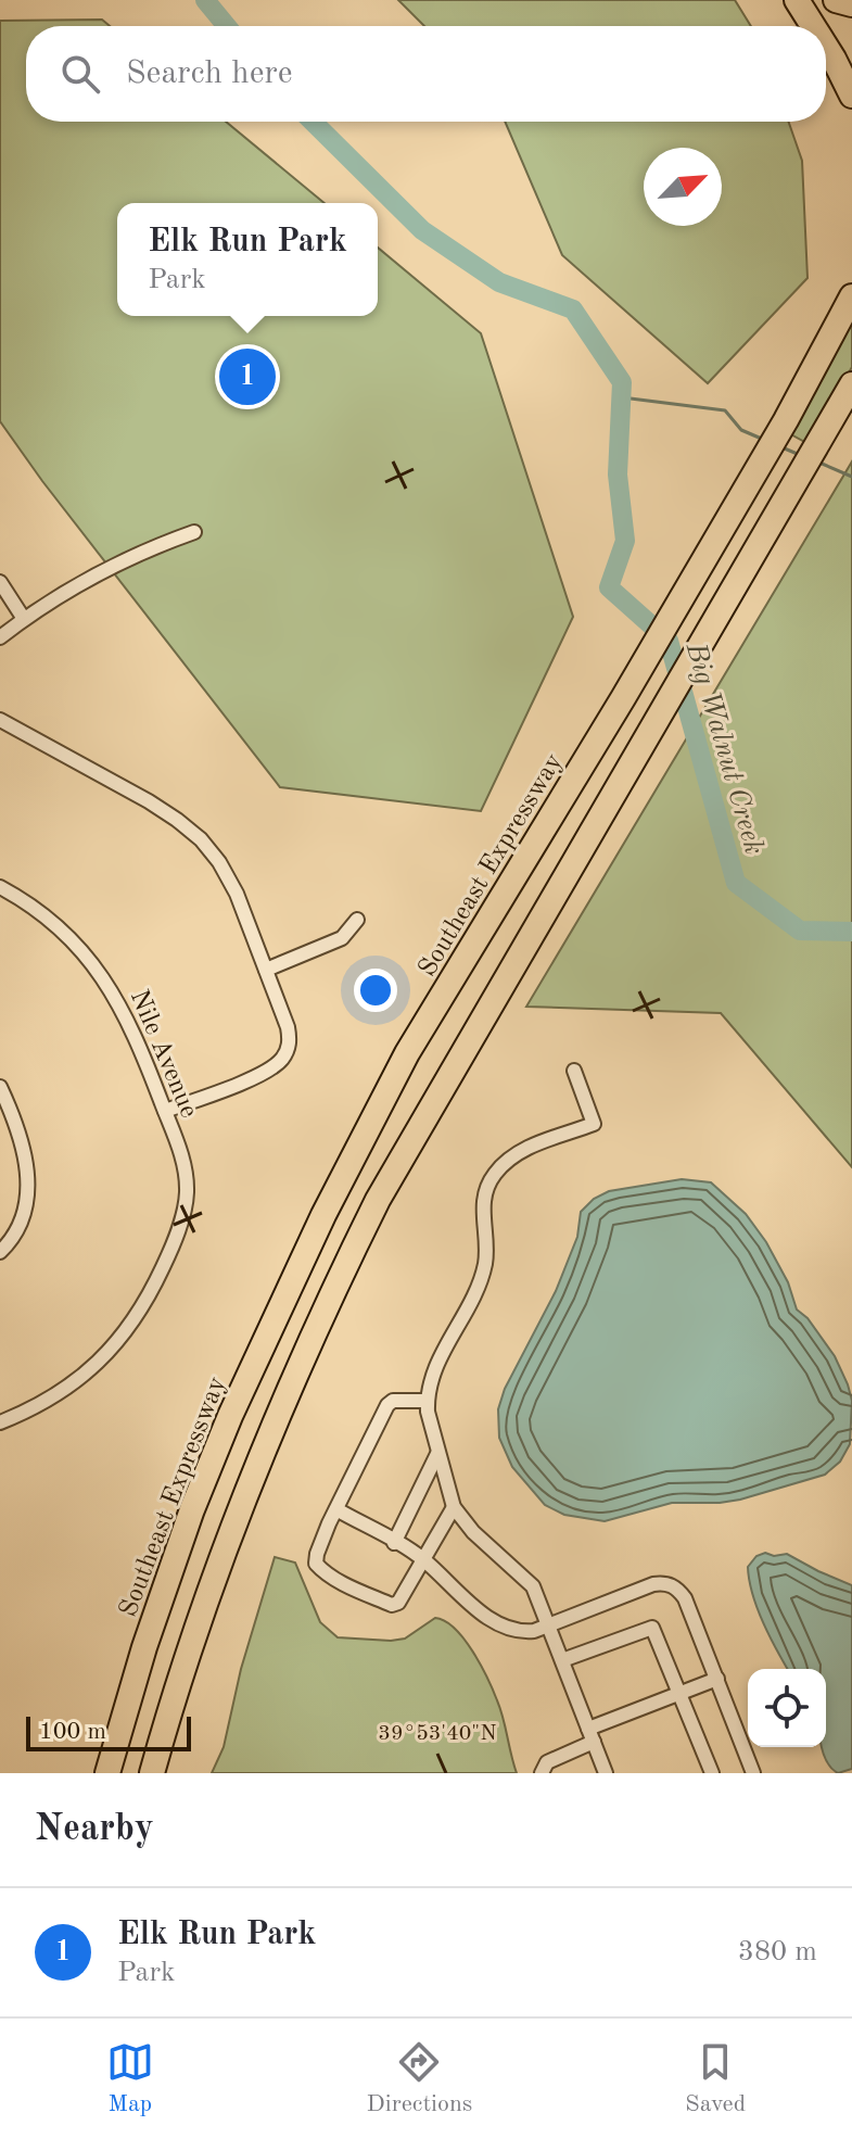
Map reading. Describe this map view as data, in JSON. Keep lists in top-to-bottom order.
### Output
{
  "streets": {
    "highway": ["Southeast Expressway"],
    "street": ["Nile Avenue"]
  },
  "water": ["Big Walnut Creek"],
  "scale_bar": "100 m",
  "north": "top right",
  "page": {
    "search": "Search here",
    "popup": ["Elk Run Park", "Park"],
    "pins": "1",
    "scale": "100 m",
    "heading": "Nearby",
    "list": [
      {
        "mark": "1",
        "name": "Elk Run Park",
        "note": "Park",
        "value": "380 m"
      }
    ],
    "nav": ["Map", "Directions", "Saved"]
  },
  "coordinates": ["39°53'40\"N"]
}
